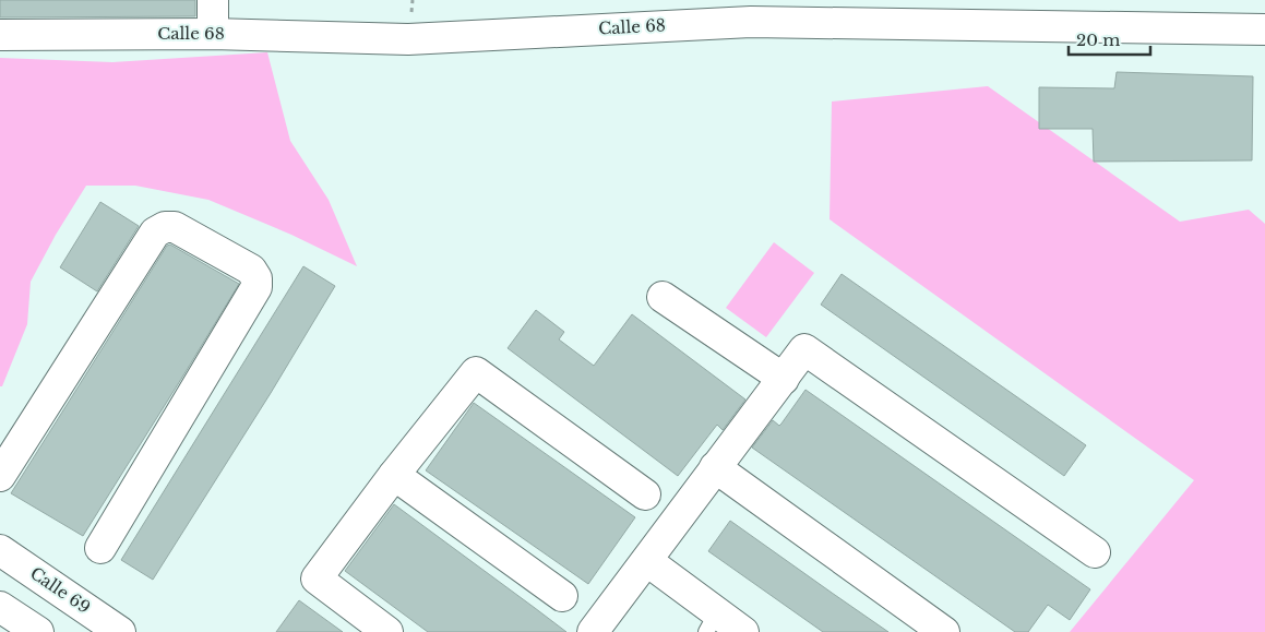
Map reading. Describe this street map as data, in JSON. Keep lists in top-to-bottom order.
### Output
{
  "streets": {
    "street": ["Calle 68", "Calle 69"]
  },
  "scale_bar": "20 m"
}
